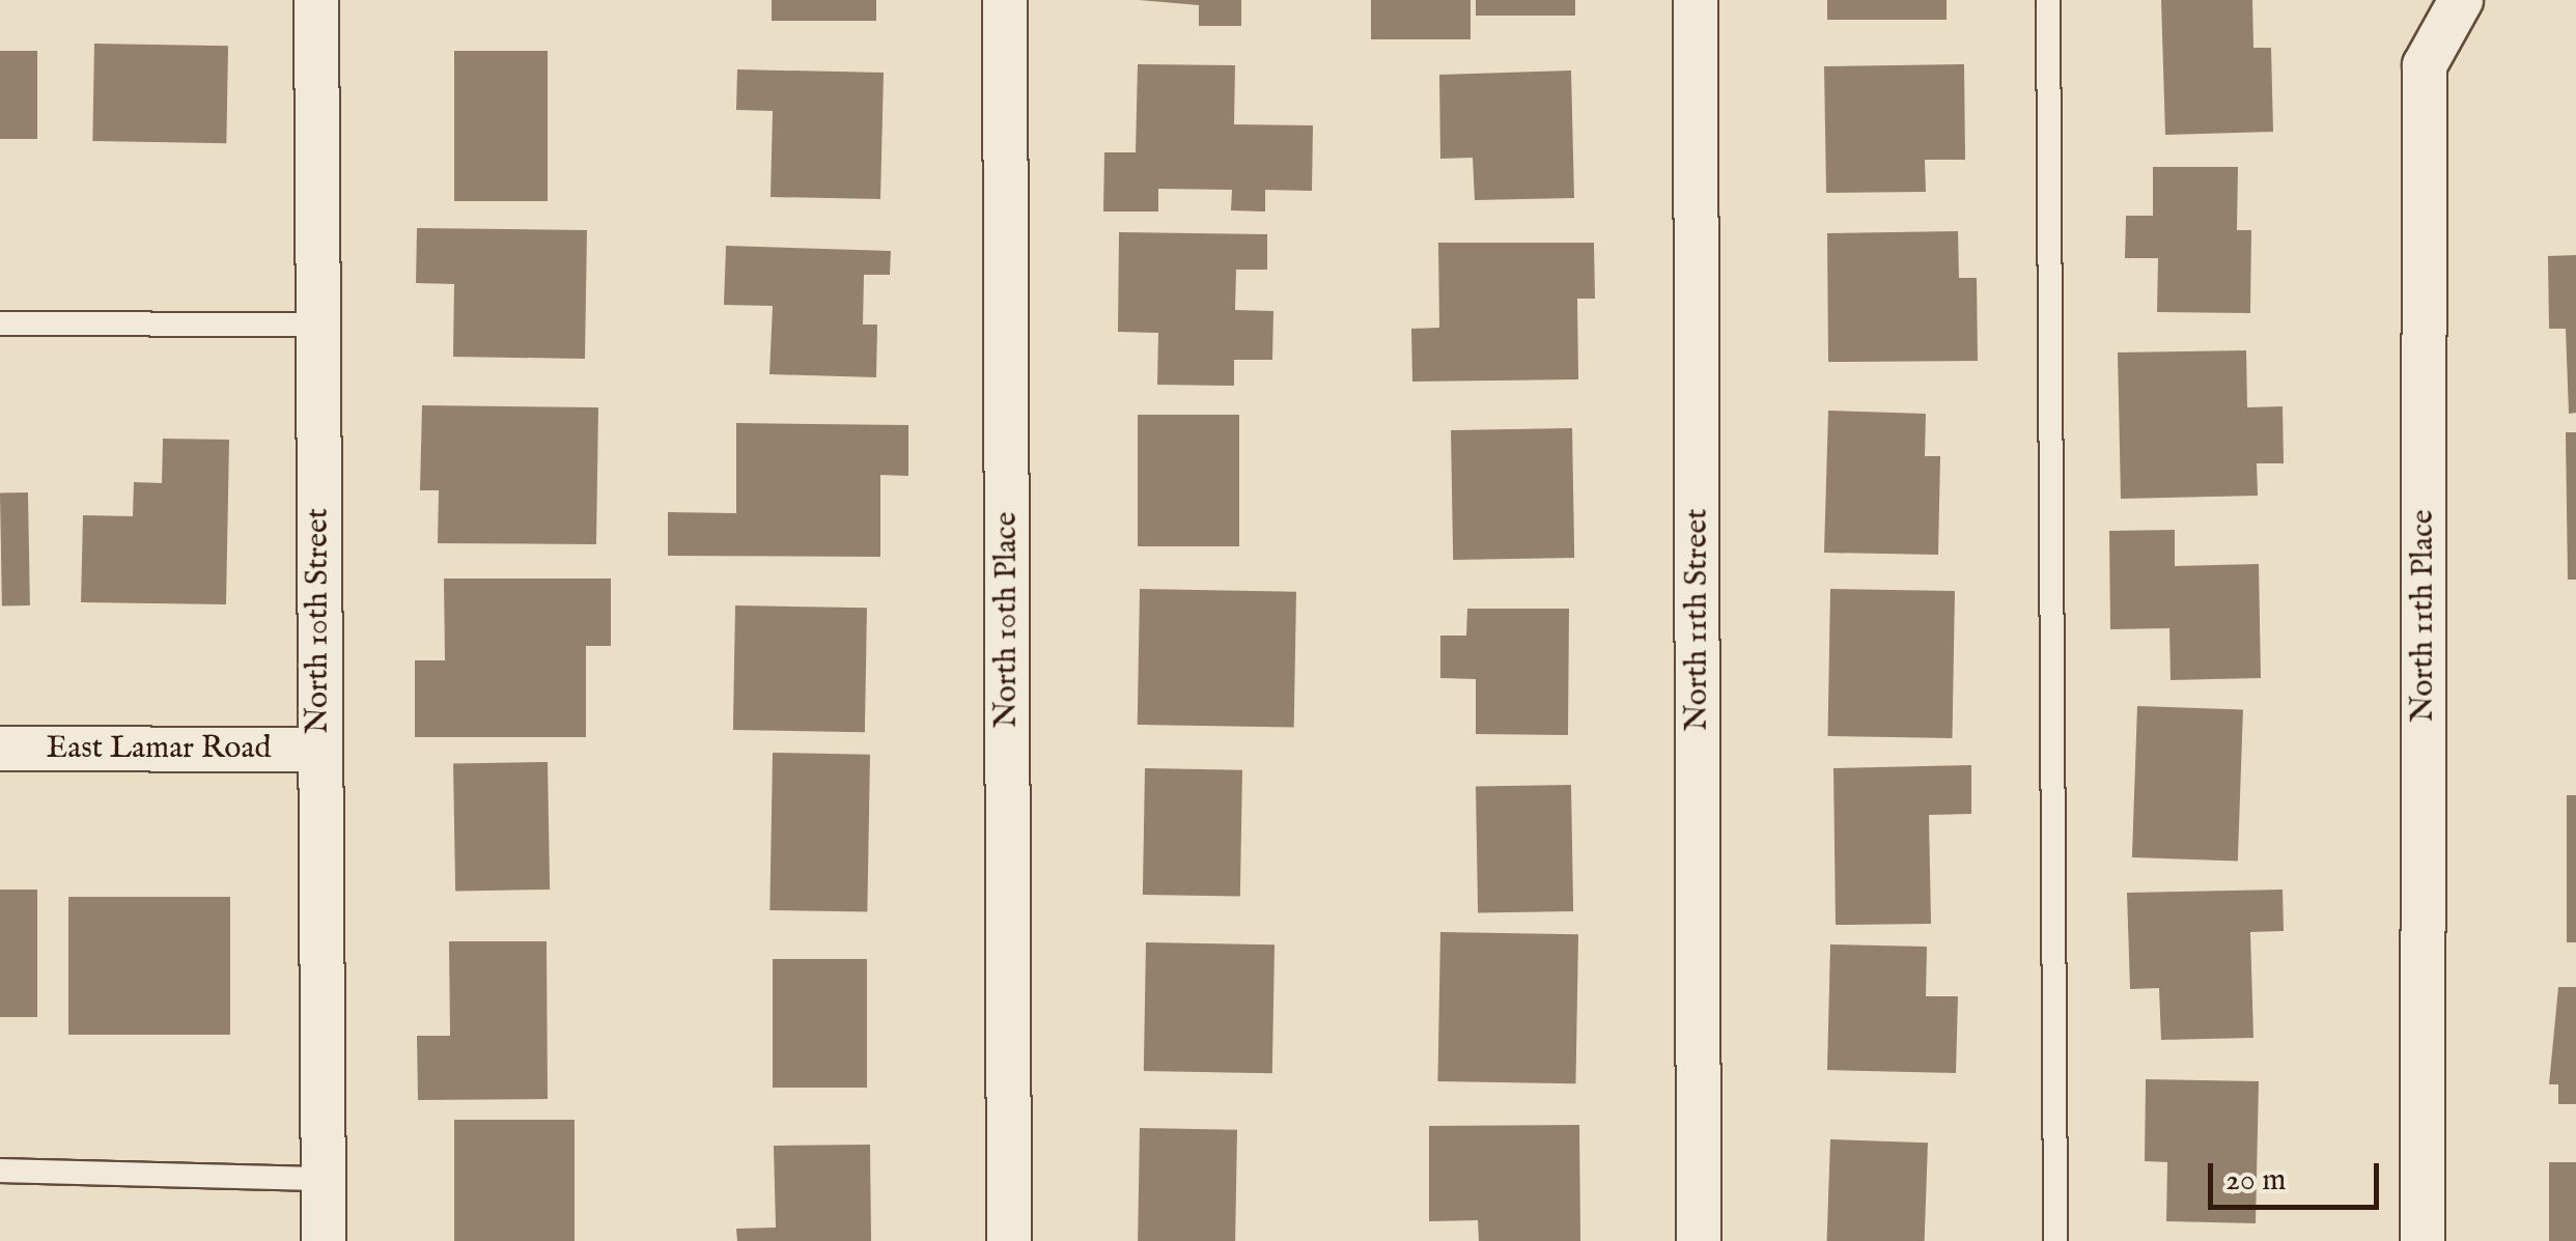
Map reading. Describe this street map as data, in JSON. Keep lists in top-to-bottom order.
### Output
{
  "streets": {
    "street": [
      "North 11th Place",
      "North 10th Place",
      "North 11th Street",
      "North 10th Street",
      "East Lamar Road"
    ]
  },
  "crossings": [
    ["North 10th Street", "East Lamar Road"]
  ],
  "scale_bar": "20 m"
}
